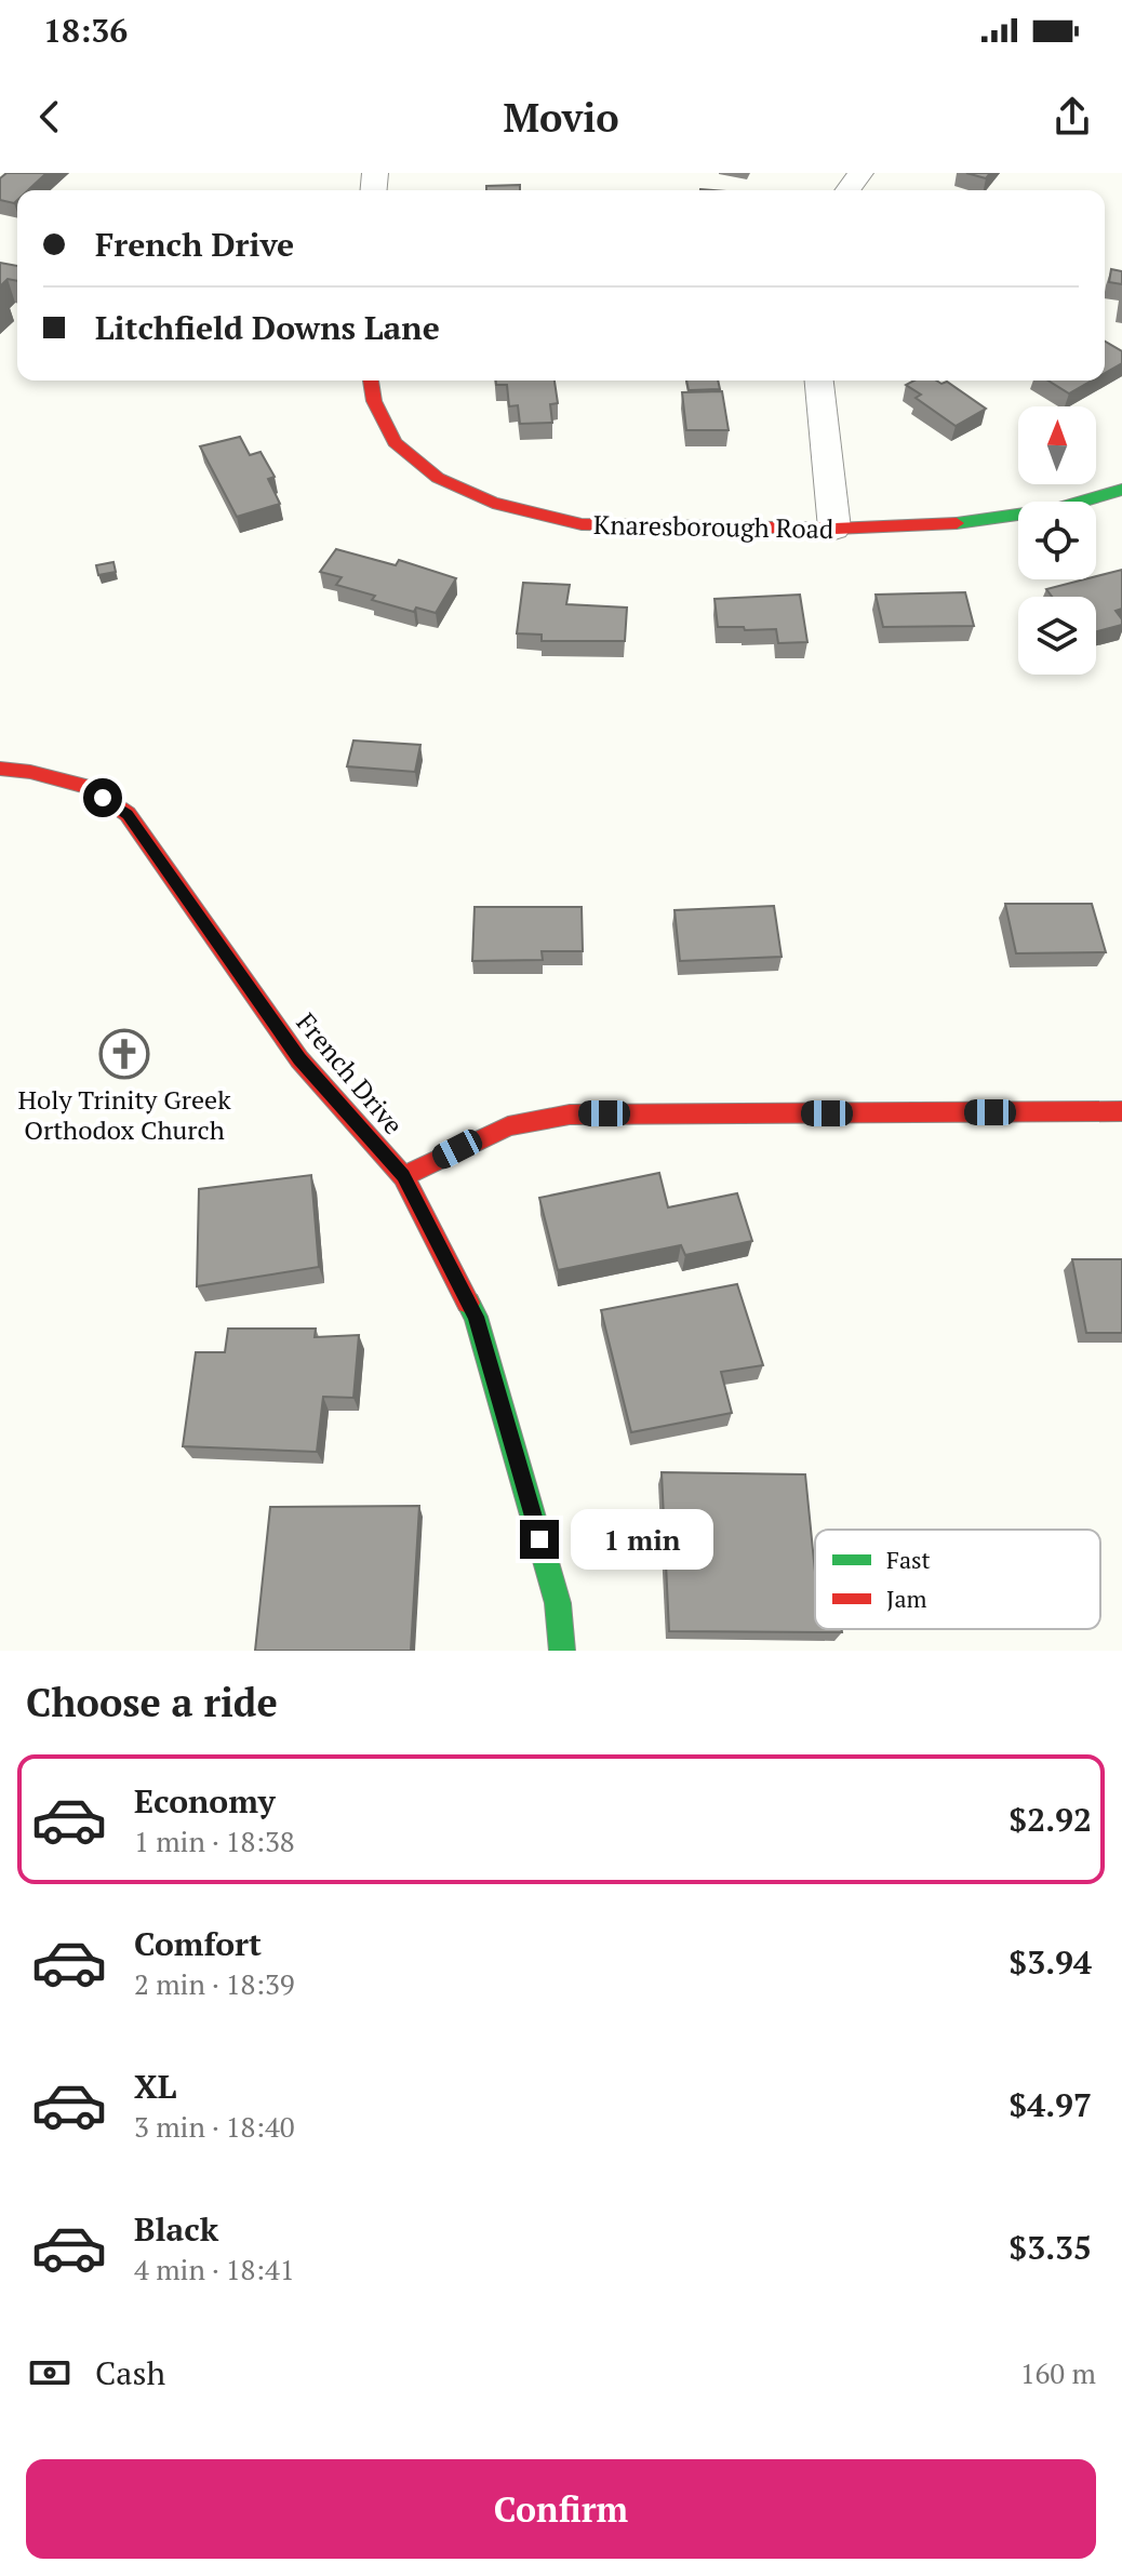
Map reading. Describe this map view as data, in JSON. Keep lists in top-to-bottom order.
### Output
{
  "streets": {
    "street": ["Knaresborough Road", "French Drive"]
  },
  "places": {
    "church": ["Holy Trinity Greek Orthodox Church"]
  },
  "legend": ["Fast", "Jam"],
  "north": "top",
  "page": {
    "status": "18:36",
    "header": "Movio",
    "banner": ["French Drive", "Litchfield Downs Lane"],
    "bubble": "1 min",
    "heading": "Choose a ride",
    "list": [
      {
        "name": "Economy",
        "note": "1 min · 18:38",
        "value": "$2.92"
      },
      {
        "name": "Comfort",
        "note": "2 min · 18:39",
        "value": "$3.94"
      },
      {
        "name": "XL",
        "note": "3 min · 18:40",
        "value": "$4.97"
      },
      {
        "name": "Black",
        "note": "4 min · 18:41",
        "value": "$3.35"
      }
    ],
    "pay": ["Cash", "160 m"],
    "buttons": "Confirm"
  }
}
